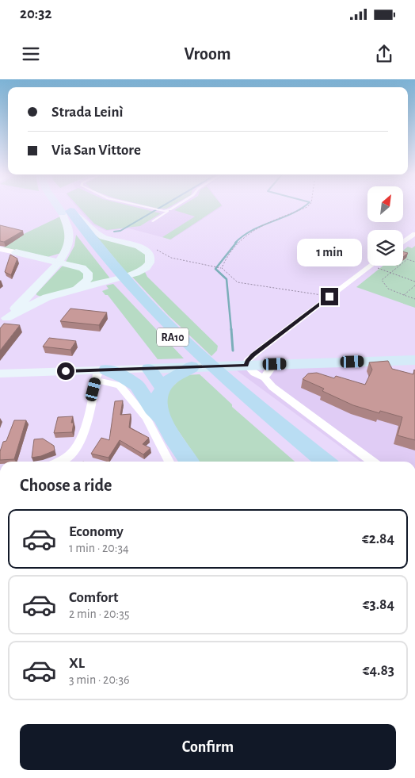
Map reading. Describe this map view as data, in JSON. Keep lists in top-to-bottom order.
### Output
{
  "streets": {
    "highway": ["RA10"]
  },
  "north": "top right",
  "page": {
    "status": "20:32",
    "header": "Vroom",
    "banner": ["Strada Leinì", "Via San Vittore"],
    "bubble": "1 min",
    "heading": "Choose a ride",
    "list": [
      {
        "name": "Economy",
        "note": "1 min · 20:34",
        "value": "€2.84"
      },
      {
        "name": "Comfort",
        "note": "2 min · 20:35",
        "value": "€3.84"
      },
      {
        "name": "XL",
        "note": "3 min · 20:36",
        "value": "€4.83"
      }
    ],
    "buttons": "Confirm"
  }
}
